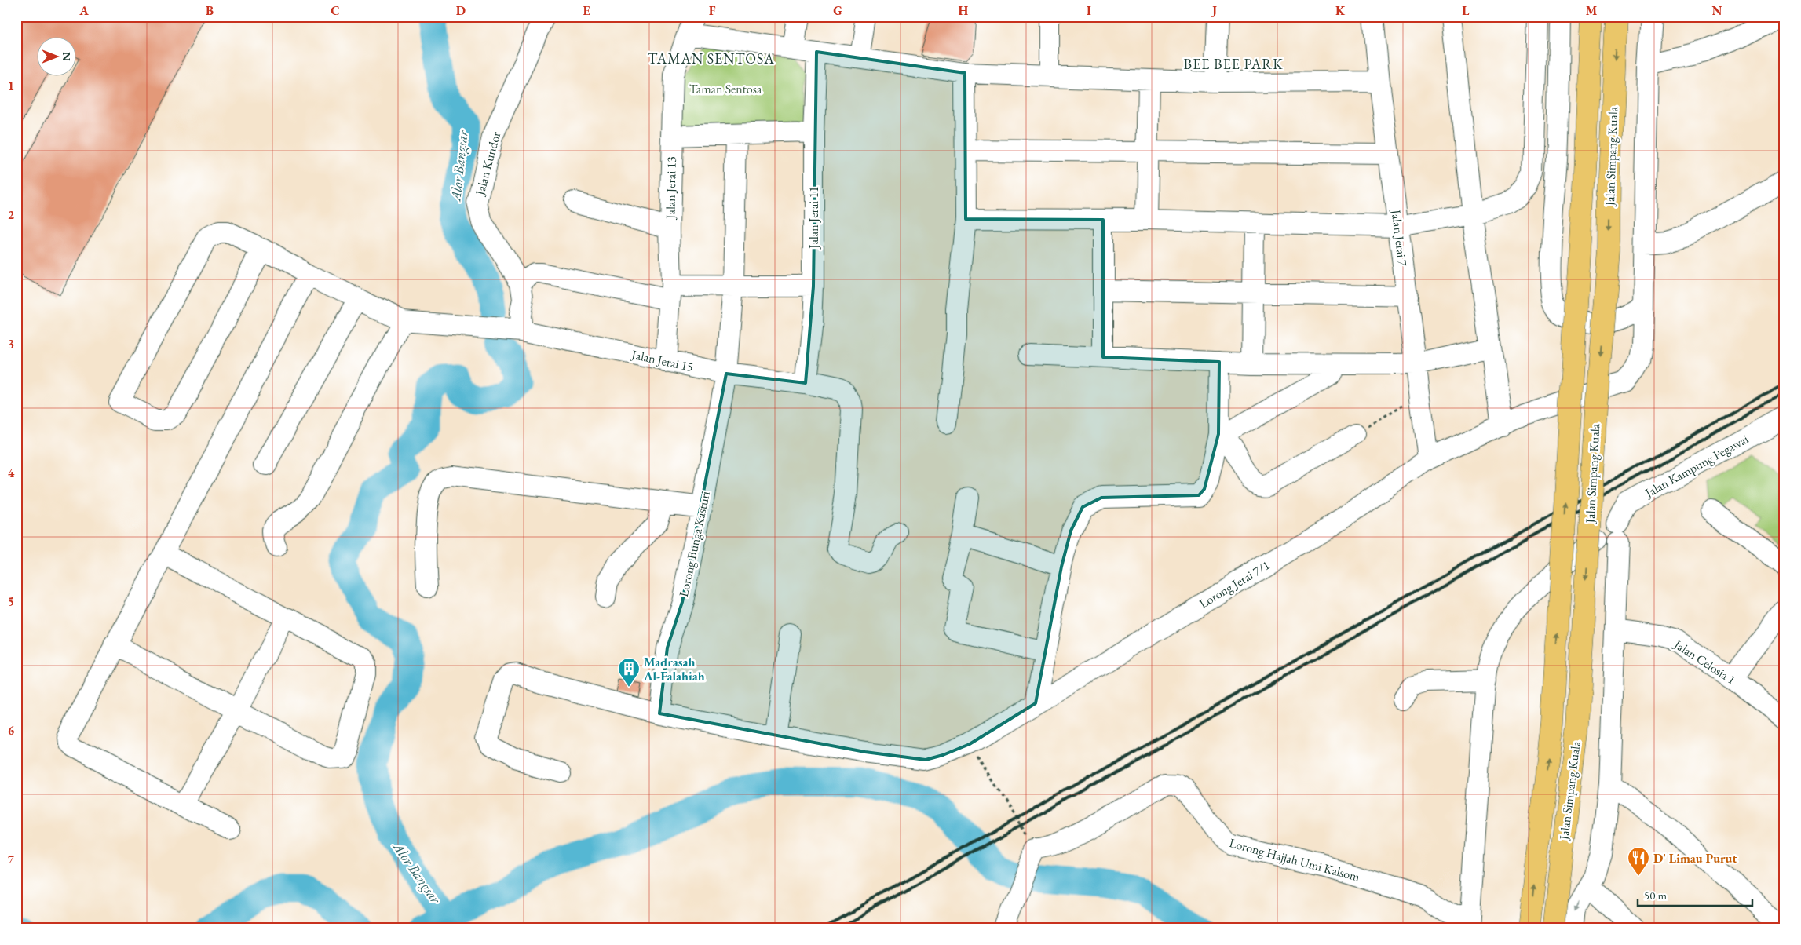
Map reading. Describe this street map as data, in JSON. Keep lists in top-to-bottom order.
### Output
{
  "streets": {
    "main road": ["Jalan Simpang Kuala"],
    "street": [
      "Jalan Kundor",
      "Jalan Jerai 13",
      "Jalan Jerai 11",
      "Jalan Jerai 7",
      "Jalan Jerai 15",
      "Jalan Kampung Pegawai",
      "Lorong Bunga Kasturi",
      "Lorong Jerai 7/1",
      "Jalan Celosia 1",
      "Lorong Hajjah Umi Kalsom"
    ]
  },
  "crossings": [
    ["Jalan Kundor", "Jalan Jerai 15"],
    ["Jalan Jerai 13", "Jalan Jerai 15"],
    ["Jalan Jerai 11", "Jalan Jerai 15"],
    ["Jalan Jerai 7", "Lorong Jerai 7/1"],
    ["Jalan Jerai 15", "Lorong Bunga Kasturi"],
    ["Lorong Bunga Kasturi", "Lorong Jerai 7/1"]
  ],
  "districts": ["TAMAN SENTOSA", "BEE BEE PARK"],
  "water": ["Alor Bangsar"],
  "parks": ["Taman Sentosa"],
  "places": {
    "building": ["Madrasah Al-Falahiah"],
    "restaurant": ["D' Limau Purut"]
  },
  "scale_bar": "50 m",
  "north": "right",
  "grid": {
    "columns": [
      "A",
      "B",
      "C",
      "D",
      "E",
      "F",
      "G",
      "H",
      "I",
      "J",
      "K",
      "L",
      "M",
      "N"
    ],
    "rows": [
      "1",
      "2",
      "3",
      "4",
      "5",
      "6",
      "7"
    ]
  }
}
